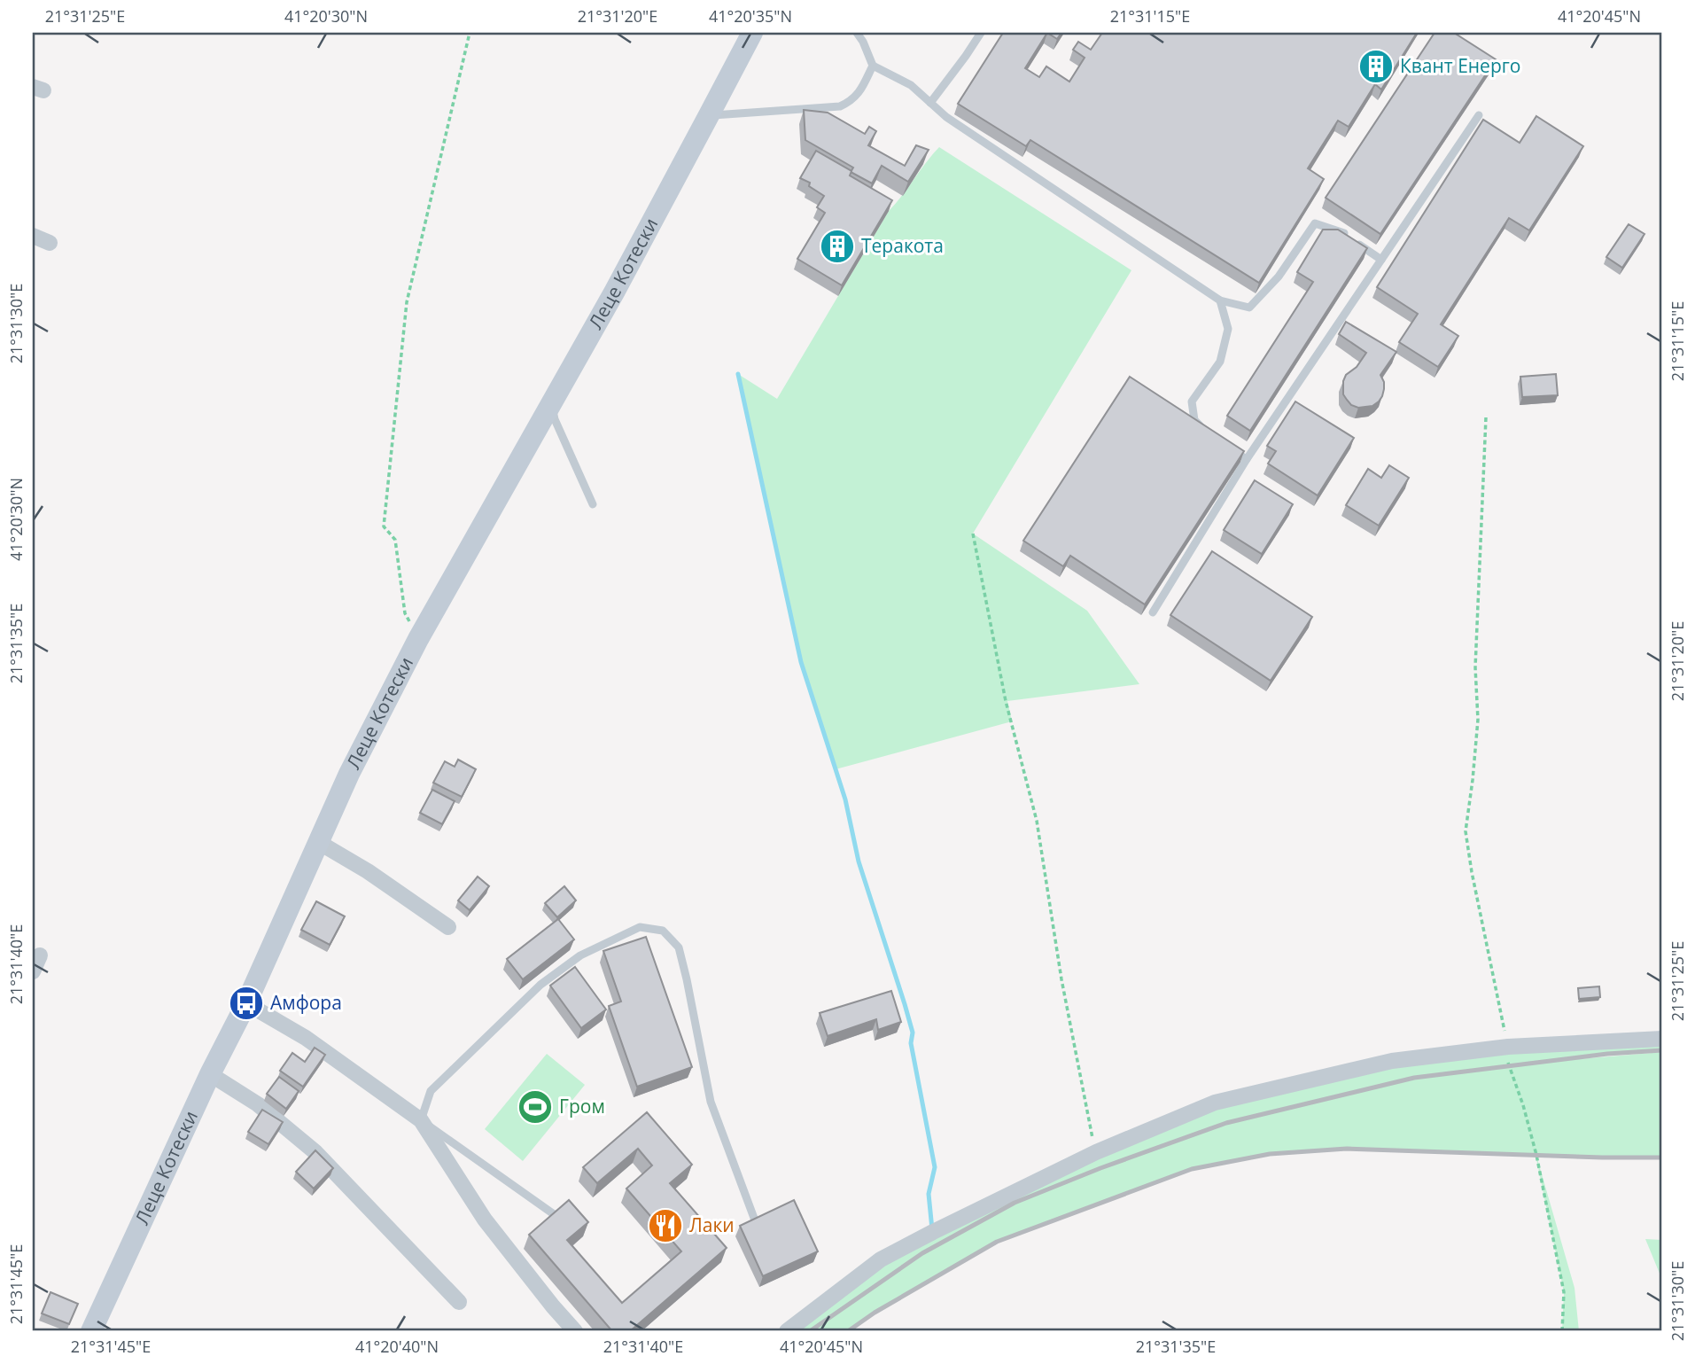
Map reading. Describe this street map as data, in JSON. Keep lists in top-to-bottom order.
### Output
{
  "streets": {
    "main road": ["Леце Котески"]
  },
  "places": {
    "building": ["Квант Енерго", "Теракота"],
    "bus stop": ["Амфора"],
    "sports": ["Гром"],
    "restaurant": ["Лаки"]
  },
  "coordinates": [
    "21°31'25\"E",
    "41°20'30\"N",
    "21°31'20\"E",
    "41°20'35\"N",
    "21°31'15\"E",
    "41°20'45\"N",
    "21°31'30\"E",
    "21°31'35\"E",
    "21°31'40\"E",
    "21°31'45\"E",
    "41°20'40\"N"
  ]
}
